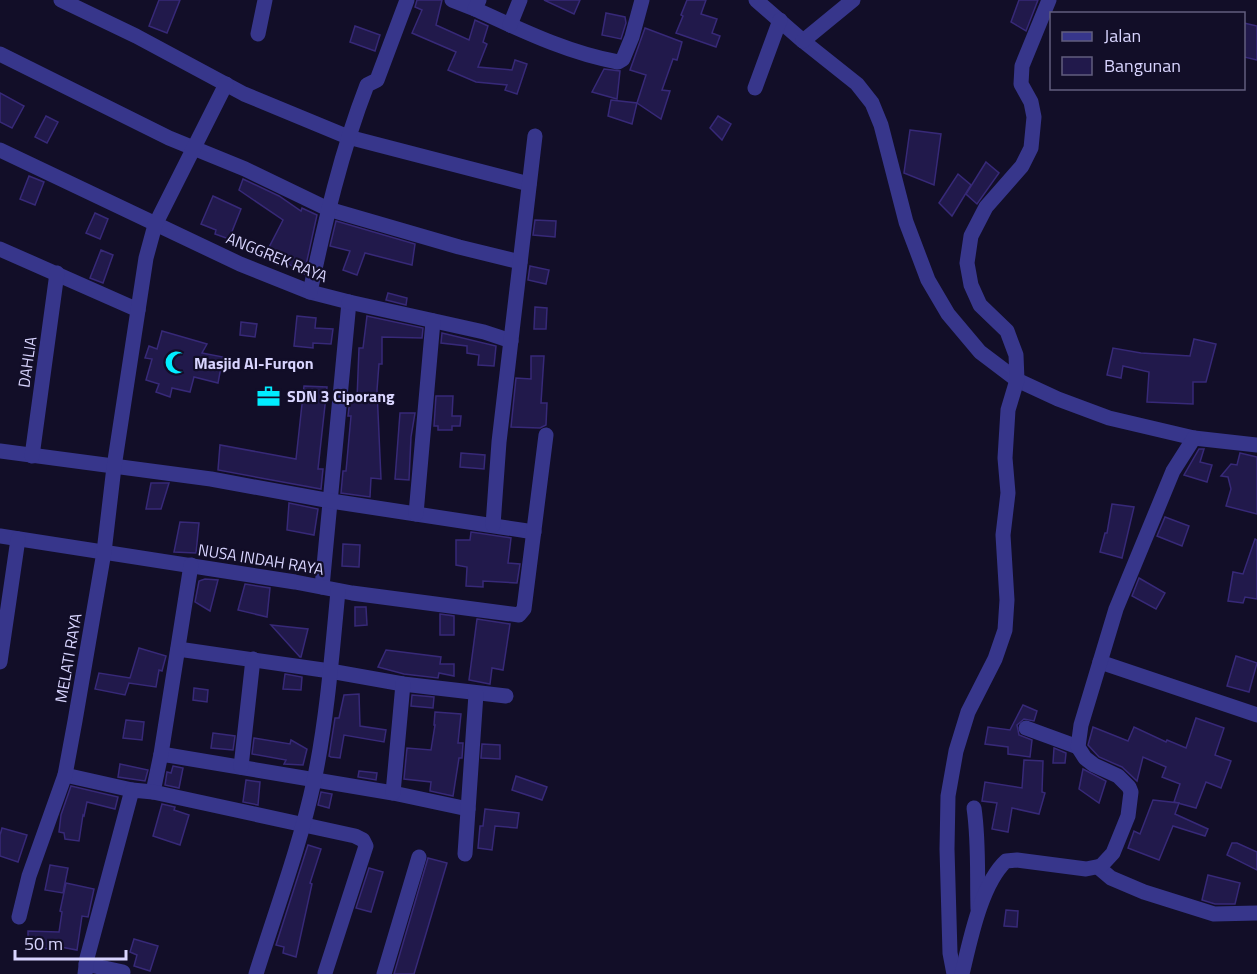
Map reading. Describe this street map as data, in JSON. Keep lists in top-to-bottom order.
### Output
{
  "streets": {
    "street": [
      "ANGGREK RAYA",
      "DAHLIA",
      "NUSA INDAH RAYA",
      "MELATI RAYA"
    ]
  },
  "crossings": [
    ["ANGGREK RAYA", "MELATI RAYA"],
    ["NUSA INDAH RAYA", "MELATI RAYA"]
  ],
  "places": {
    "mosque": ["Masjid Al-Furqon"],
    "office": ["SDN 3 Ciporang"]
  },
  "legend": ["Jalan", "Bangunan"],
  "scale_bar": "50 m"
}
